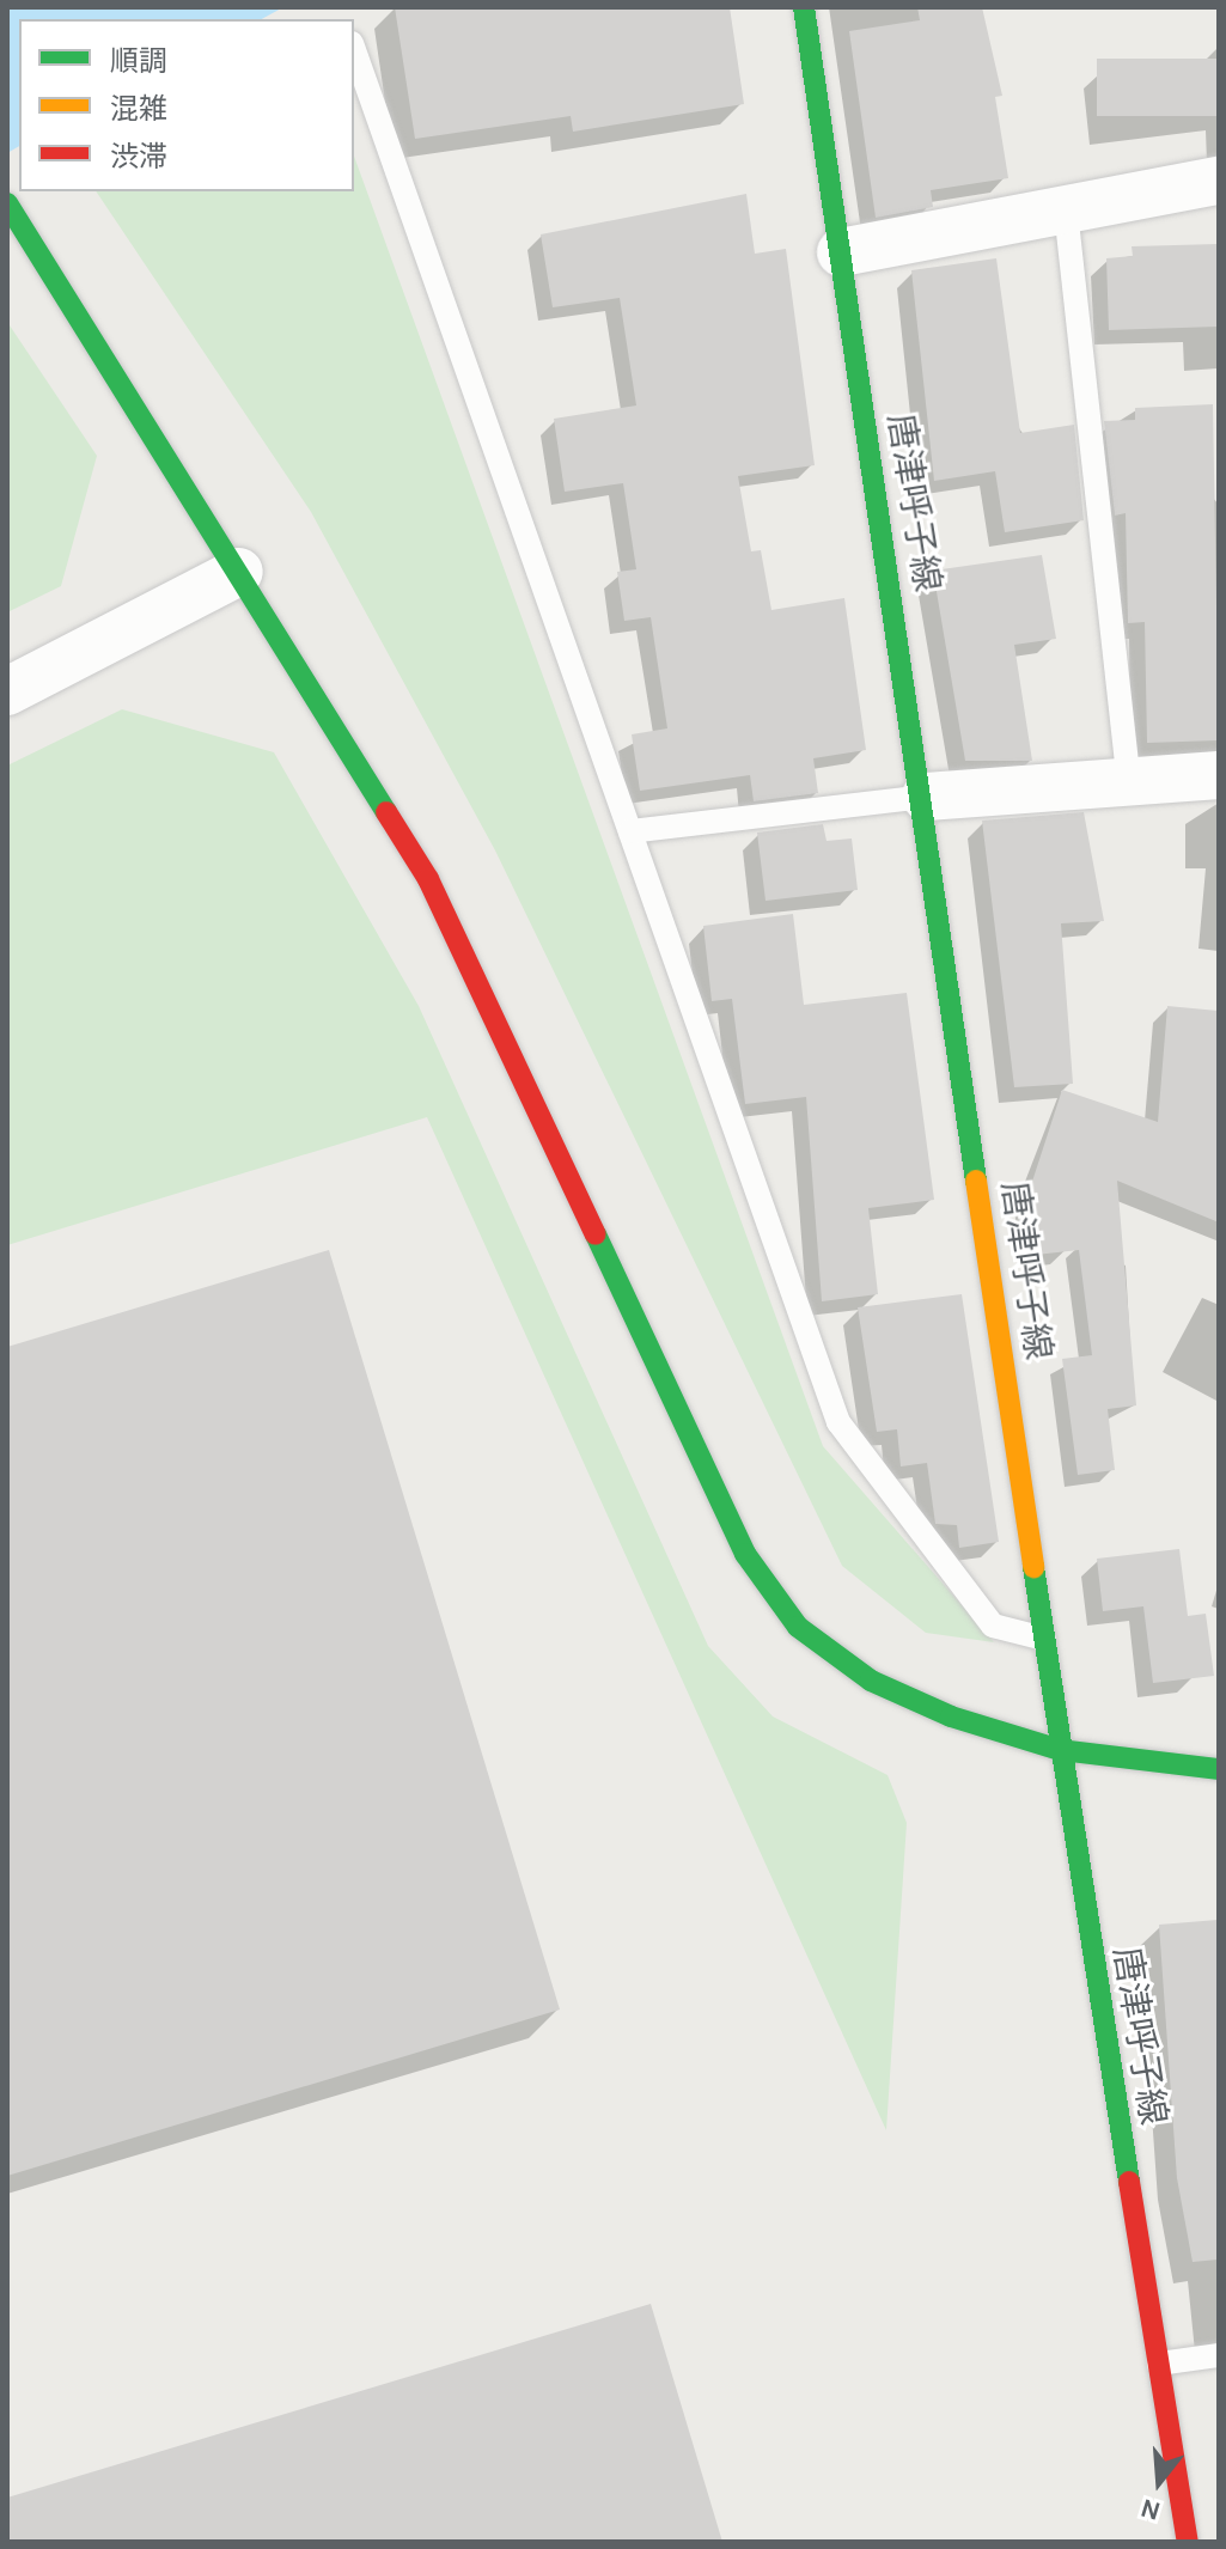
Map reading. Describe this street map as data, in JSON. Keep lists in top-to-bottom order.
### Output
{
  "streets": {
    "main road": ["唐津呼子線"]
  },
  "legend": ["順調", "混雑", "渋滞"],
  "north": "bottom"
}
